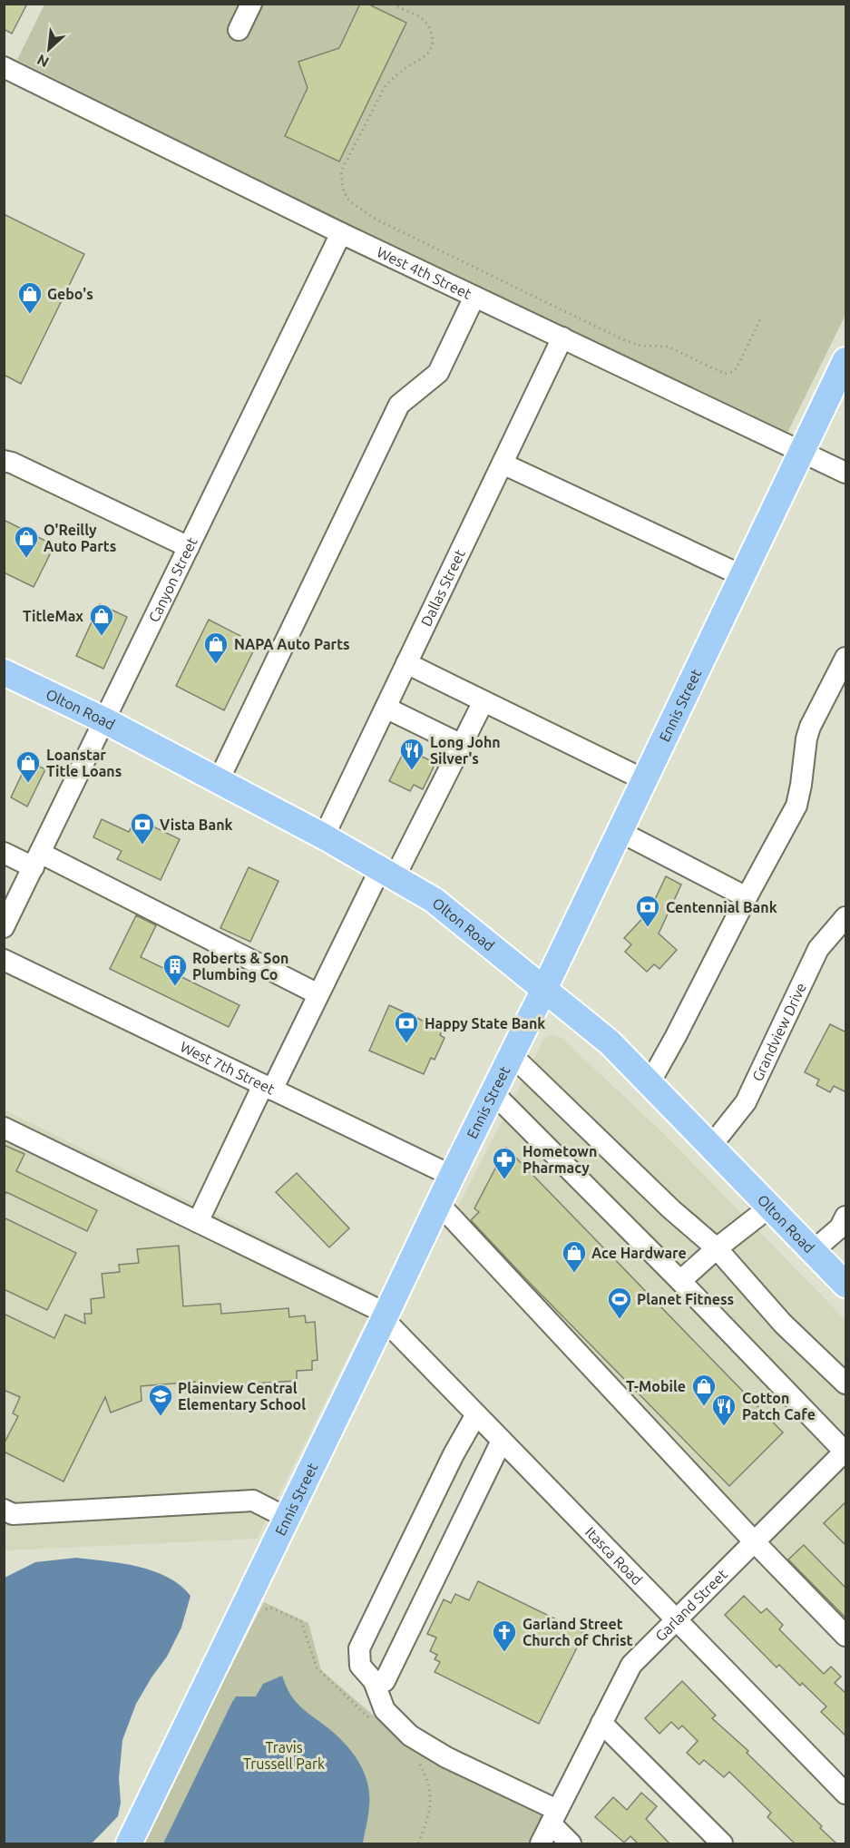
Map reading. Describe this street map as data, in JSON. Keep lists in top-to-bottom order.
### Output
{
  "streets": {
    "main road": ["Ennis Street", "Olton Road"],
    "street": [
      "West 4th Street",
      "Canyon Street",
      "Dallas Street",
      "Grandview Drive",
      "West 7th Street",
      "Itasca Road",
      "Garland Street"
    ]
  },
  "crossings": [
    ["West 4th Street", "Canyon Street"],
    ["West 4th Street", "Dallas Street"],
    ["West 4th Street", "Ennis Street"],
    ["Canyon Street", "Olton Road"],
    ["Dallas Street", "Olton Road"],
    ["Ennis Street", "Olton Road"],
    ["Ennis Street", "West 7th Street"],
    ["Ennis Street", "Itasca Road"],
    ["Olton Road", "Grandview Drive"],
    ["Itasca Road", "Garland Street"]
  ],
  "parks": ["Travis Trussell Park"],
  "places": {
    "shop": [
      "Gebo's",
      "O'Reilly Auto Parts",
      "TitleMax",
      "NAPA Auto Parts",
      "Loanstar Title Loans",
      "Ace Hardware",
      "T-Mobile"
    ],
    "restaurant": ["Long John Silver's", "Cotton Patch Cafe"],
    "bank": ["Vista Bank", "Centennial Bank", "Happy State Bank"],
    "building": ["Roberts & Son Plumbing Co"],
    "pharmacy": ["Hometown Pharmacy"],
    "sports": ["Planet Fitness"],
    "school or university": ["Plainview Central Elementary School"],
    "church": ["Garland Street Church of Christ"]
  },
  "north": "bottom left"
}
